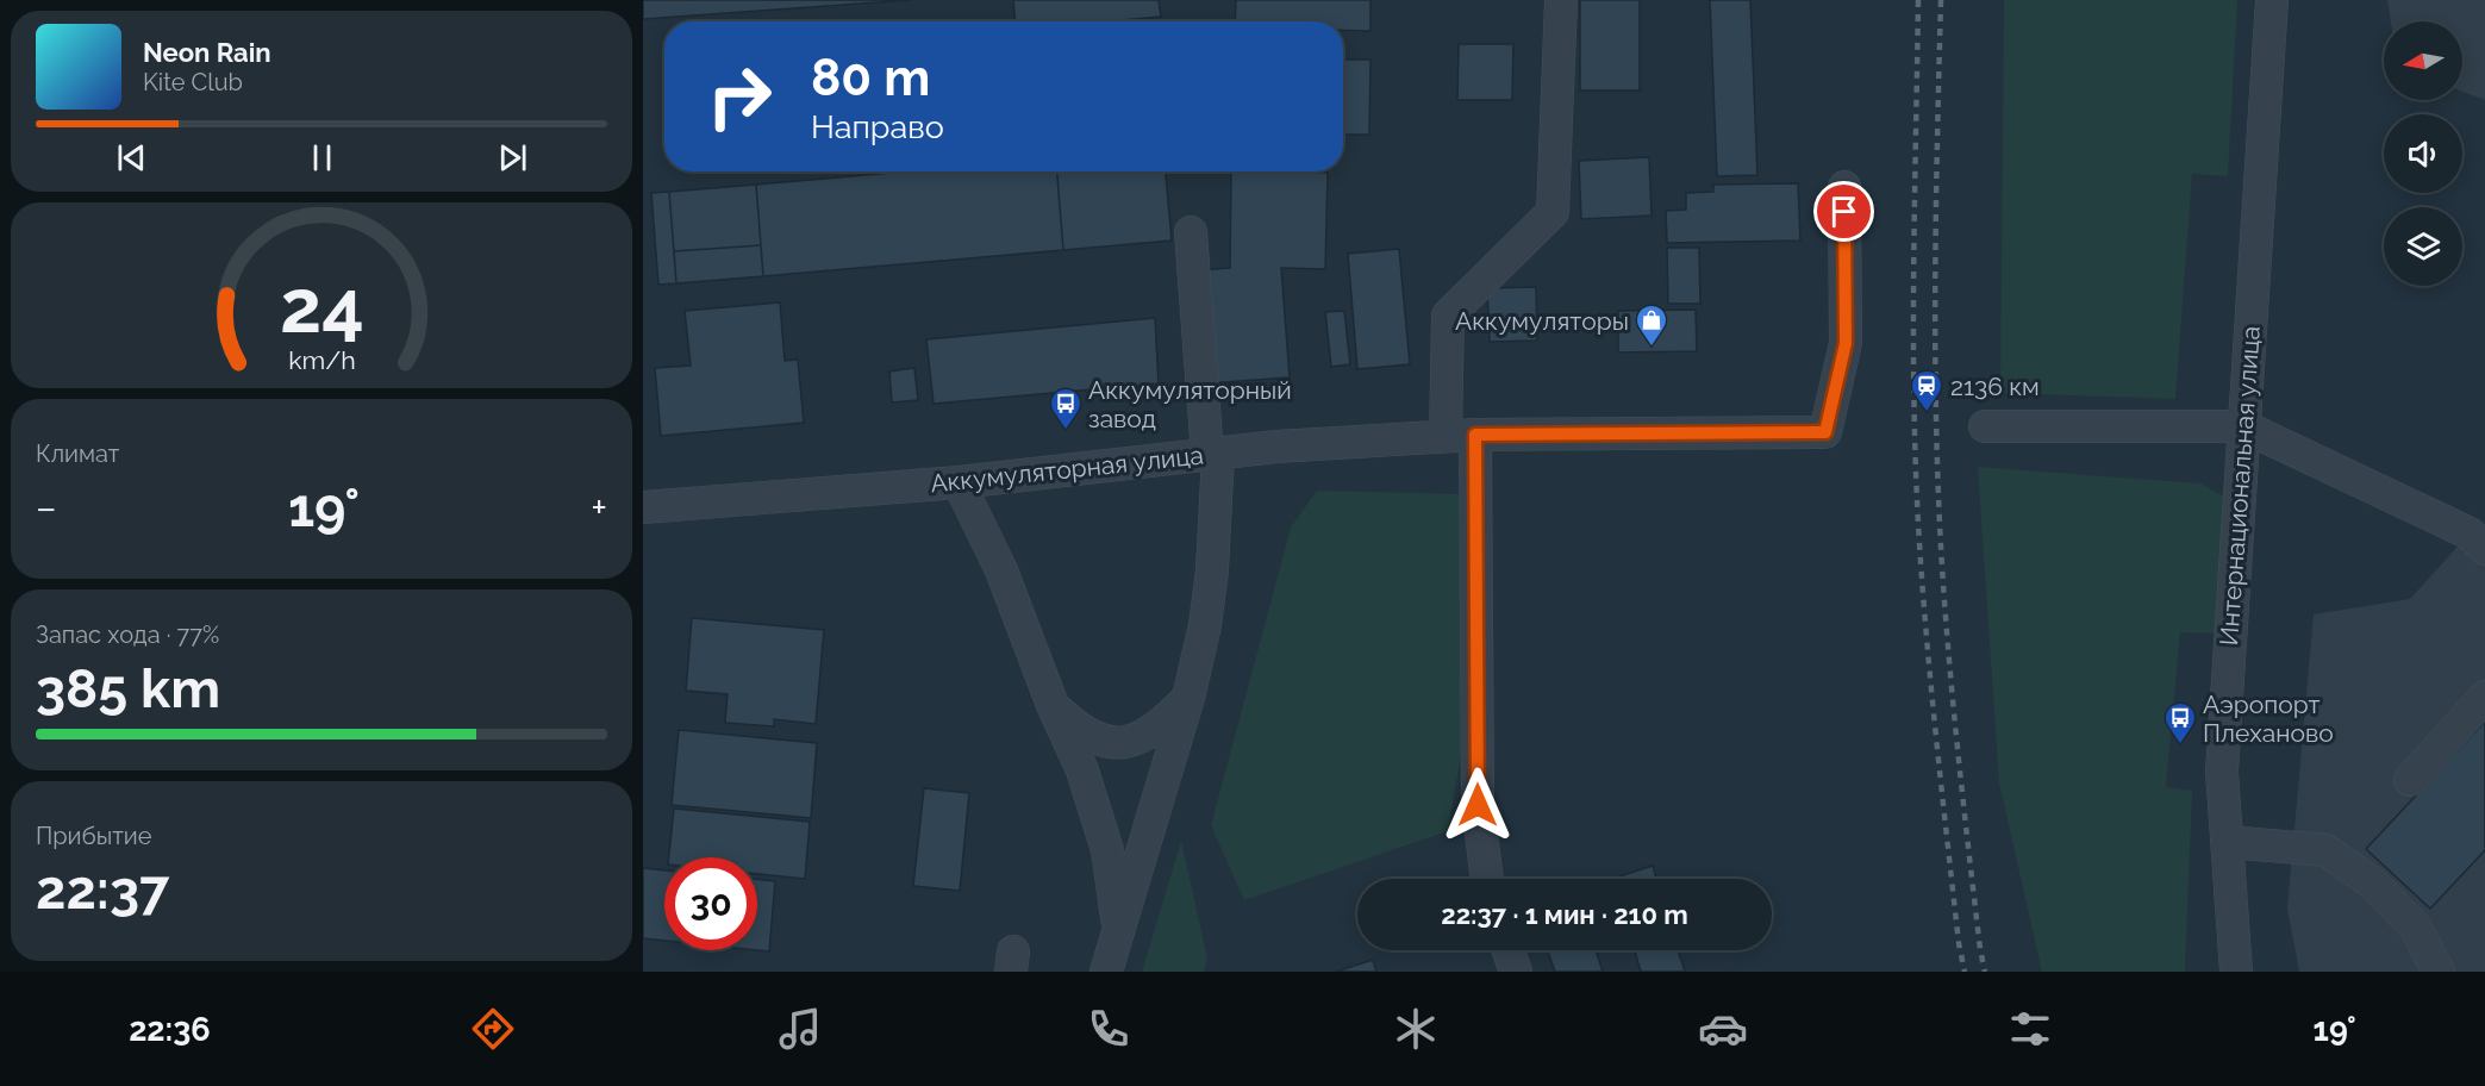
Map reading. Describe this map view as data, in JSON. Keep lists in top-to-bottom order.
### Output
{
  "streets": {
    "street": ["Аккумуляторная улица", "Интернациональная улица"]
  },
  "places": {
    "shop": ["Аккумуляторы"],
    "station": ["2136 км"],
    "bus stop": ["Аккумуляторный завод", "Аэропорт Плеханово"]
  },
  "north": "left",
  "page": {
    "turn": ["80 m", "Направо"],
    "song": ["Neon Rain", "Kite Club"],
    "tile": [
      "Климат",
      ["Запас хода · 77%", "385 km"],
      ["Прибытие", "22:37"]
    ],
    "heat": ["−", "19°", "+"],
    "limit": "30",
    "trip": "22:37 · 1 мин · 210 m",
    "tabs": ["22:36", "19°"],
    "gauge": ["24", "km/h"]
  }
}
